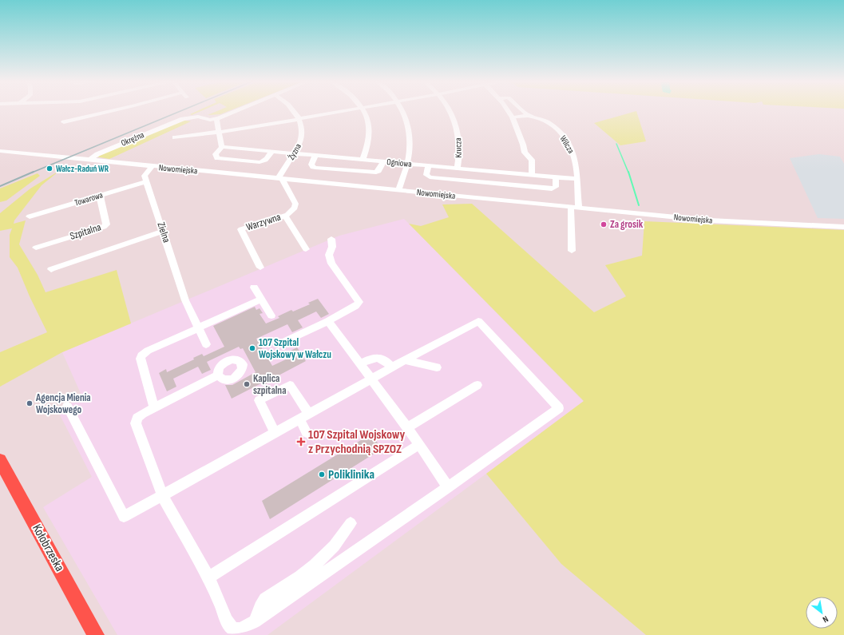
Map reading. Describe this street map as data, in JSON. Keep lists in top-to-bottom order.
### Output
{
  "streets": {
    "main road": ["Kołobrzeska"],
    "street": [
      "Okrężna",
      "Wilcza",
      "Krucza",
      "Żyzna",
      "Ogniowa",
      "Nowomiejska",
      "Towarowa",
      "Warzywna",
      "Szpitalna",
      "Zielna"
    ]
  },
  "crossings": [
    ["Okrężna", "Nowomiejska"],
    ["Wilcza", "Ogniowa"],
    ["Wilcza", "Nowomiejska"],
    ["Krucza", "Ogniowa"],
    ["Żyzna", "Ogniowa"],
    ["Żyzna", "Nowomiejska"],
    ["Żyzna", "Warzywna"],
    ["Nowomiejska", "Warzywna"],
    ["Towarowa", "Szpitalna"],
    ["Towarowa", "Zielna"]
  ],
  "places": {
    "other": [
      "Wałcz-Raduń WR",
      "Za grosik",
      "107 Szpital Wojskowy w Wałczu",
      "Kaplica szpitalna",
      "Agencja Mienia Wojskowego",
      "Poliklinika"
    ],
    "health": ["107 Szpital Wojskowy z Przychodnią SPZOZ"]
  },
  "north": "bottom right"
}
